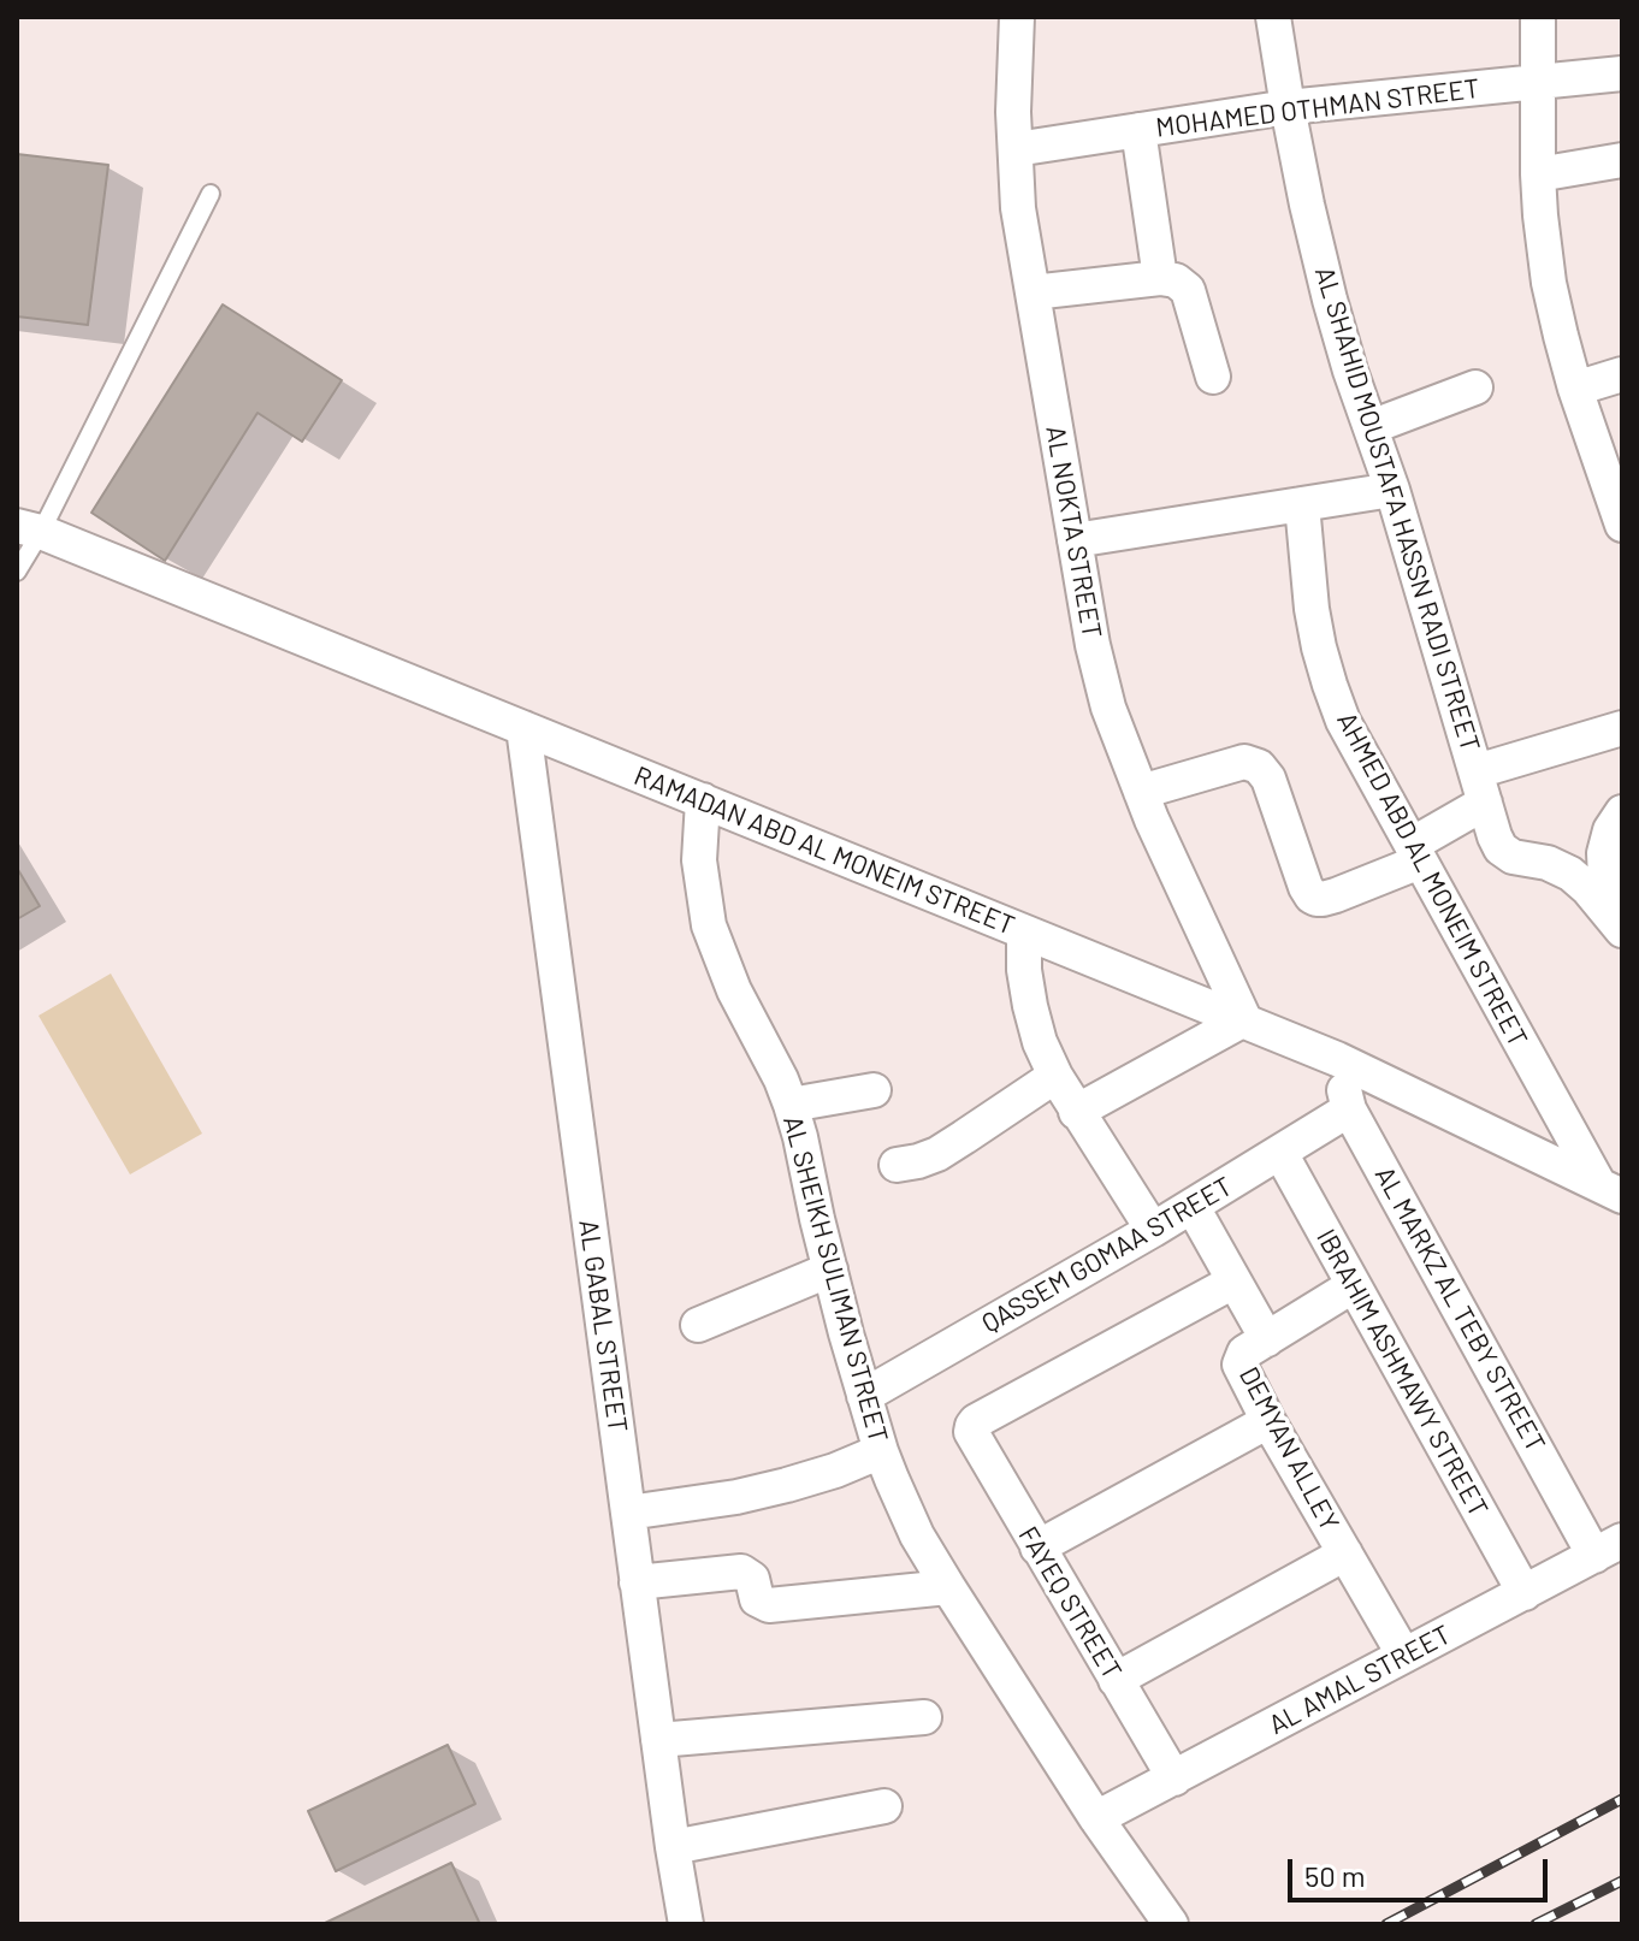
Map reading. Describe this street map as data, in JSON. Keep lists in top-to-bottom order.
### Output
{
  "streets": {
    "street": [
      "MOHAMED OTHMAN STREET",
      "AL SHAHID MOUSTAFA HASSN RADI STREET",
      "AL NOKTA STREET",
      "RAMADAN ABD AL MONEIM STREET",
      "AHMED ABD AL MONEIM STREET",
      "QASSEM GOMAA STREET",
      "AL SHEIKH SULIMAN STREET",
      "AL MARKZ AL TEBY STREET",
      "AL GABAL STREET",
      "IBRAHIM ASHMAWY STREET",
      "DEMYAN ALLEY",
      "FAYEQ STREET",
      "AL AMAL STREET"
    ]
  },
  "crossings": [
    ["MOHAMED OTHMAN STREET", "AL SHAHID MOUSTAFA HASSN RADI STREET"],
    ["MOHAMED OTHMAN STREET", "AL NOKTA STREET"],
    ["AL NOKTA STREET", "RAMADAN ABD AL MONEIM STREET"],
    ["RAMADAN ABD AL MONEIM STREET", "AHMED ABD AL MONEIM STREET"],
    ["RAMADAN ABD AL MONEIM STREET", "AL SHEIKH SULIMAN STREET"],
    ["RAMADAN ABD AL MONEIM STREET", "AL MARKZ AL TEBY STREET"],
    ["RAMADAN ABD AL MONEIM STREET", "AL GABAL STREET"],
    ["QASSEM GOMAA STREET", "AL SHEIKH SULIMAN STREET"],
    ["QASSEM GOMAA STREET", "AL MARKZ AL TEBY STREET"],
    ["QASSEM GOMAA STREET", "IBRAHIM ASHMAWY STREET"],
    ["AL SHEIKH SULIMAN STREET", "AL AMAL STREET"],
    ["AL MARKZ AL TEBY STREET", "AL AMAL STREET"],
    ["IBRAHIM ASHMAWY STREET", "DEMYAN ALLEY"],
    ["IBRAHIM ASHMAWY STREET", "AL AMAL STREET"],
    ["DEMYAN ALLEY", "AL AMAL STREET"],
    ["FAYEQ STREET", "AL AMAL STREET"]
  ],
  "scale_bar": "50 m"
}
